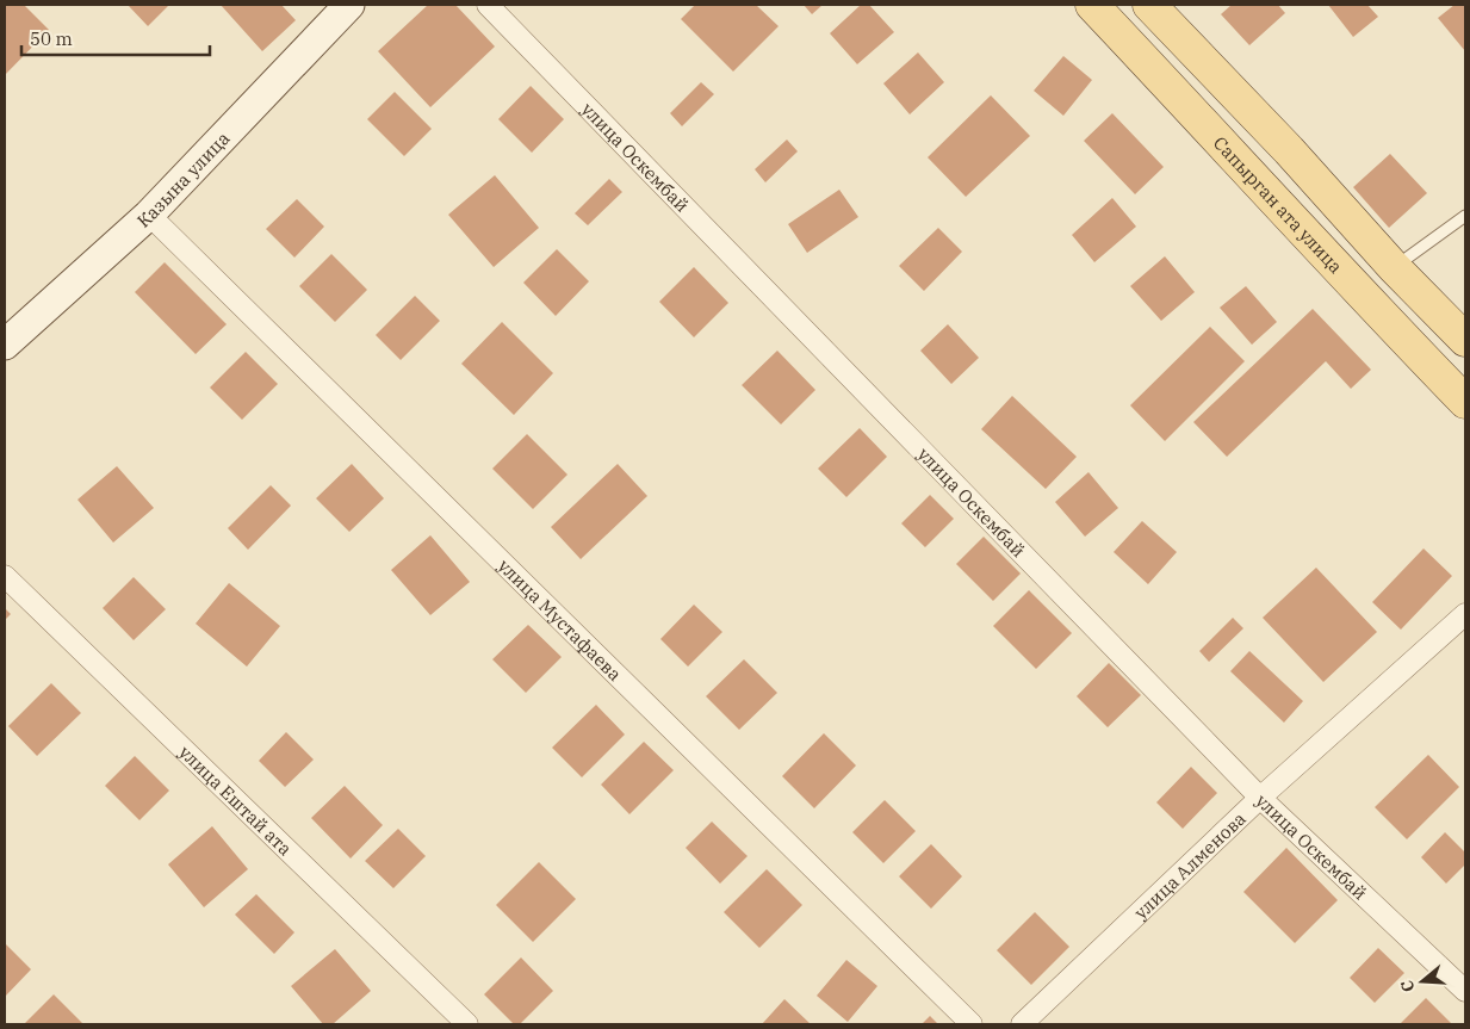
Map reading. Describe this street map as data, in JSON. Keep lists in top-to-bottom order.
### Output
{
  "streets": {
    "main road": ["Сапырган ата улица"],
    "street": [
      "улица Оскембай",
      "Казына улица",
      "улица Мустафаева",
      "улица Ештай ата",
      "улица Алменова"
    ]
  },
  "crossings": [
    ["улица Оскембай", "улица Алменова"],
    ["Казына улица", "улица Мустафаева"]
  ],
  "scale_bar": "50 m",
  "north": "left"
}
